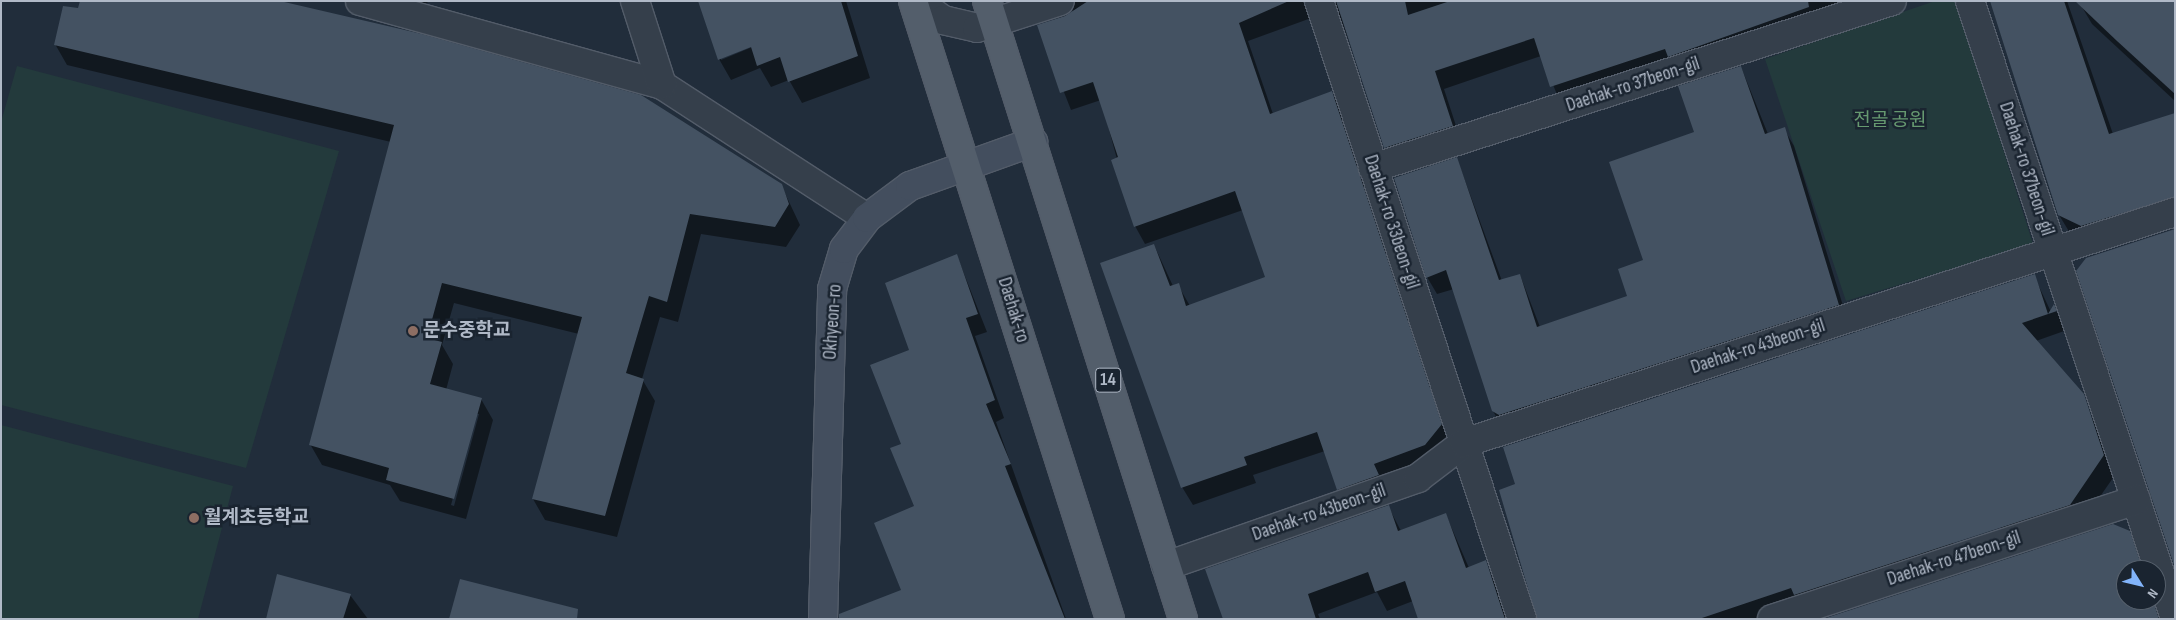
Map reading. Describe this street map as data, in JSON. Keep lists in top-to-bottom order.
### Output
{
  "streets": {
    "main road": ["Daehak-ro", "Okhyeon-ro", "14"],
    "street": [
      "Daehak-ro 37beon-gil",
      "Daehak-ro 33beon-gil",
      "Daehak-ro 43beon-gil",
      "Daehak-ro 47beon-gil"
    ]
  },
  "crossings": [
    ["Daehak-ro 37beon-gil", "Daehak-ro 33beon-gil"],
    ["Daehak-ro 37beon-gil", "Daehak-ro 43beon-gil"],
    ["Daehak-ro 33beon-gil", "Daehak-ro 43beon-gil"],
    ["Daehak-ro", "Okhyeon-ro"],
    ["Okhyeon-ro", "14"],
    ["Daehak-ro 43beon-gil", "14"]
  ],
  "parks": ["전골 공원"],
  "places": ["문수중학교", "월계초등학교"],
  "north": "bottom right"
}
